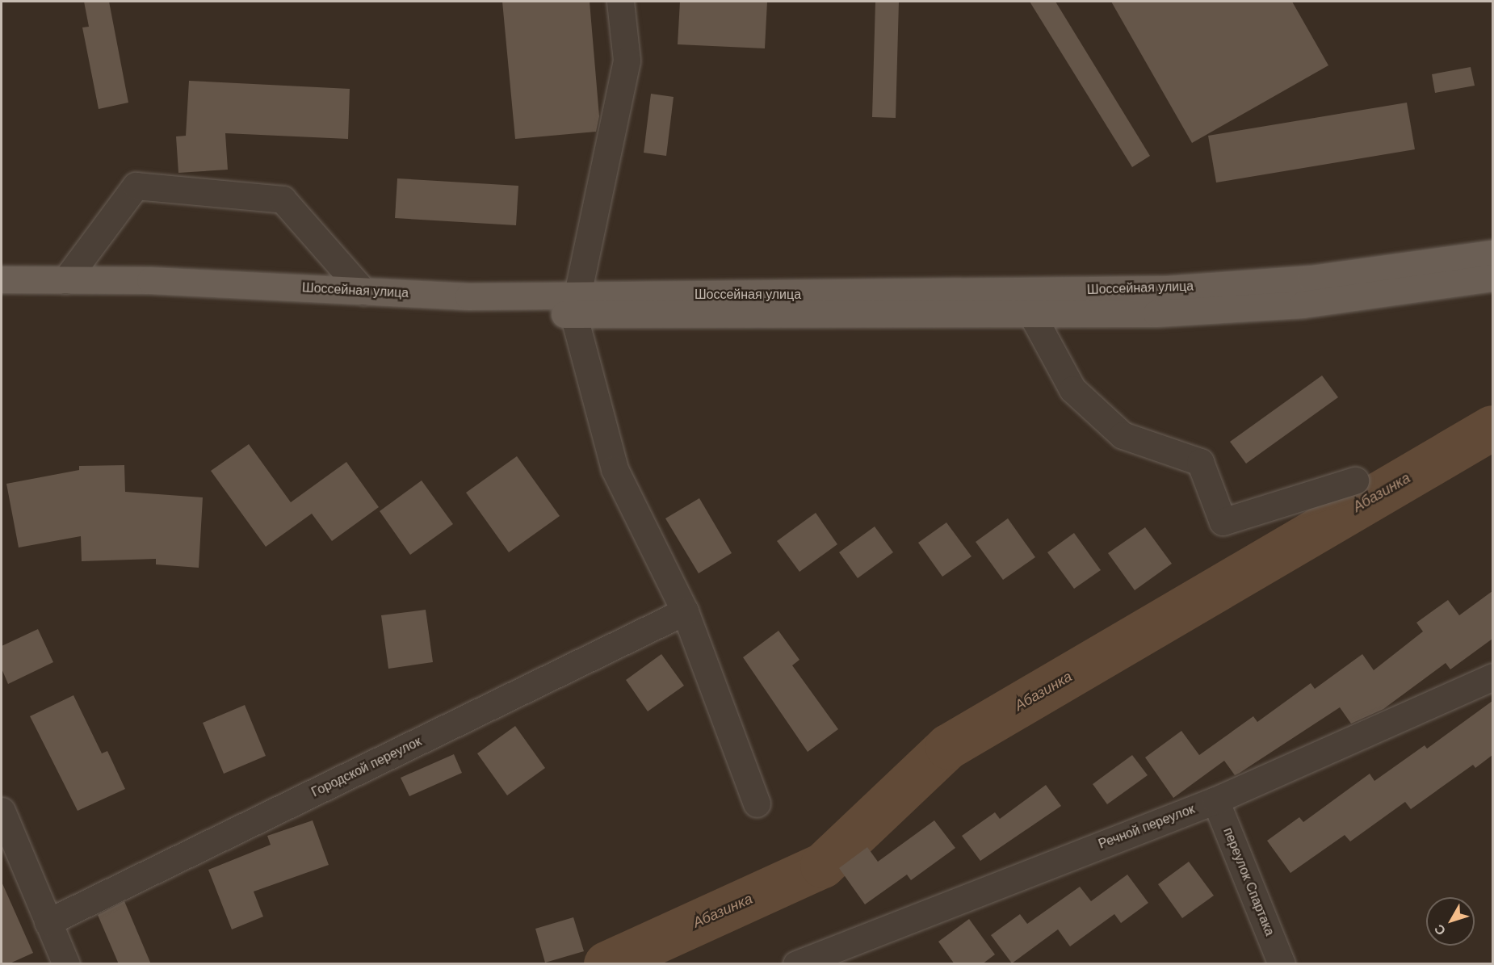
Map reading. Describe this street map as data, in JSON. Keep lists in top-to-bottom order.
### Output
{
  "streets": {
    "main road": ["Шоссейная улица"],
    "street": ["Городской переулок", "Речной переулок", "переулок Спартака"]
  },
  "crossings": [
    ["Речной переулок", "переулок Спартака"]
  ],
  "water": ["Абазинка"],
  "north": "bottom left"
}
